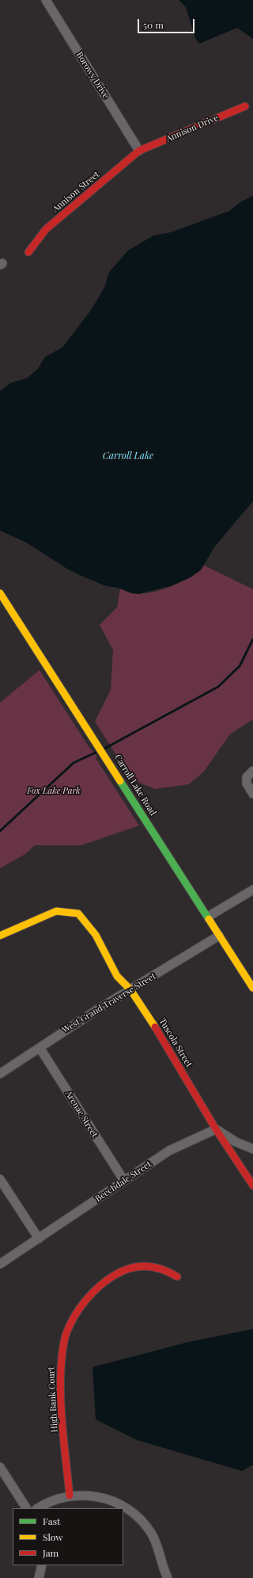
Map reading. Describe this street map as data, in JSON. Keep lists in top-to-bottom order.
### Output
{
  "streets": {
    "street": [
      "Borowy Drive",
      "Annison Drive",
      "Annison Street",
      "Carroll Lake Road",
      "West Grand Traverse Street",
      "Tuscola Street",
      "Arenac Street",
      "Beechdale Street",
      "High Bank Court"
    ]
  },
  "crossings": [
    ["Borowy Drive", "Annison Drive"],
    ["Borowy Drive", "Annison Street"],
    ["Annison Drive", "Annison Street"],
    ["Carroll Lake Road", "West Grand Traverse Street"],
    ["West Grand Traverse Street", "Tuscola Street"],
    ["West Grand Traverse Street", "Arenac Street"],
    ["Tuscola Street", "Beechdale Street"],
    ["Arenac Street", "Beechdale Street"]
  ],
  "water": ["Carroll Lake"],
  "parks": ["Fox Lake Park"],
  "legend": ["Fast", "Slow", "Jam"],
  "scale_bar": "50 m"
}
